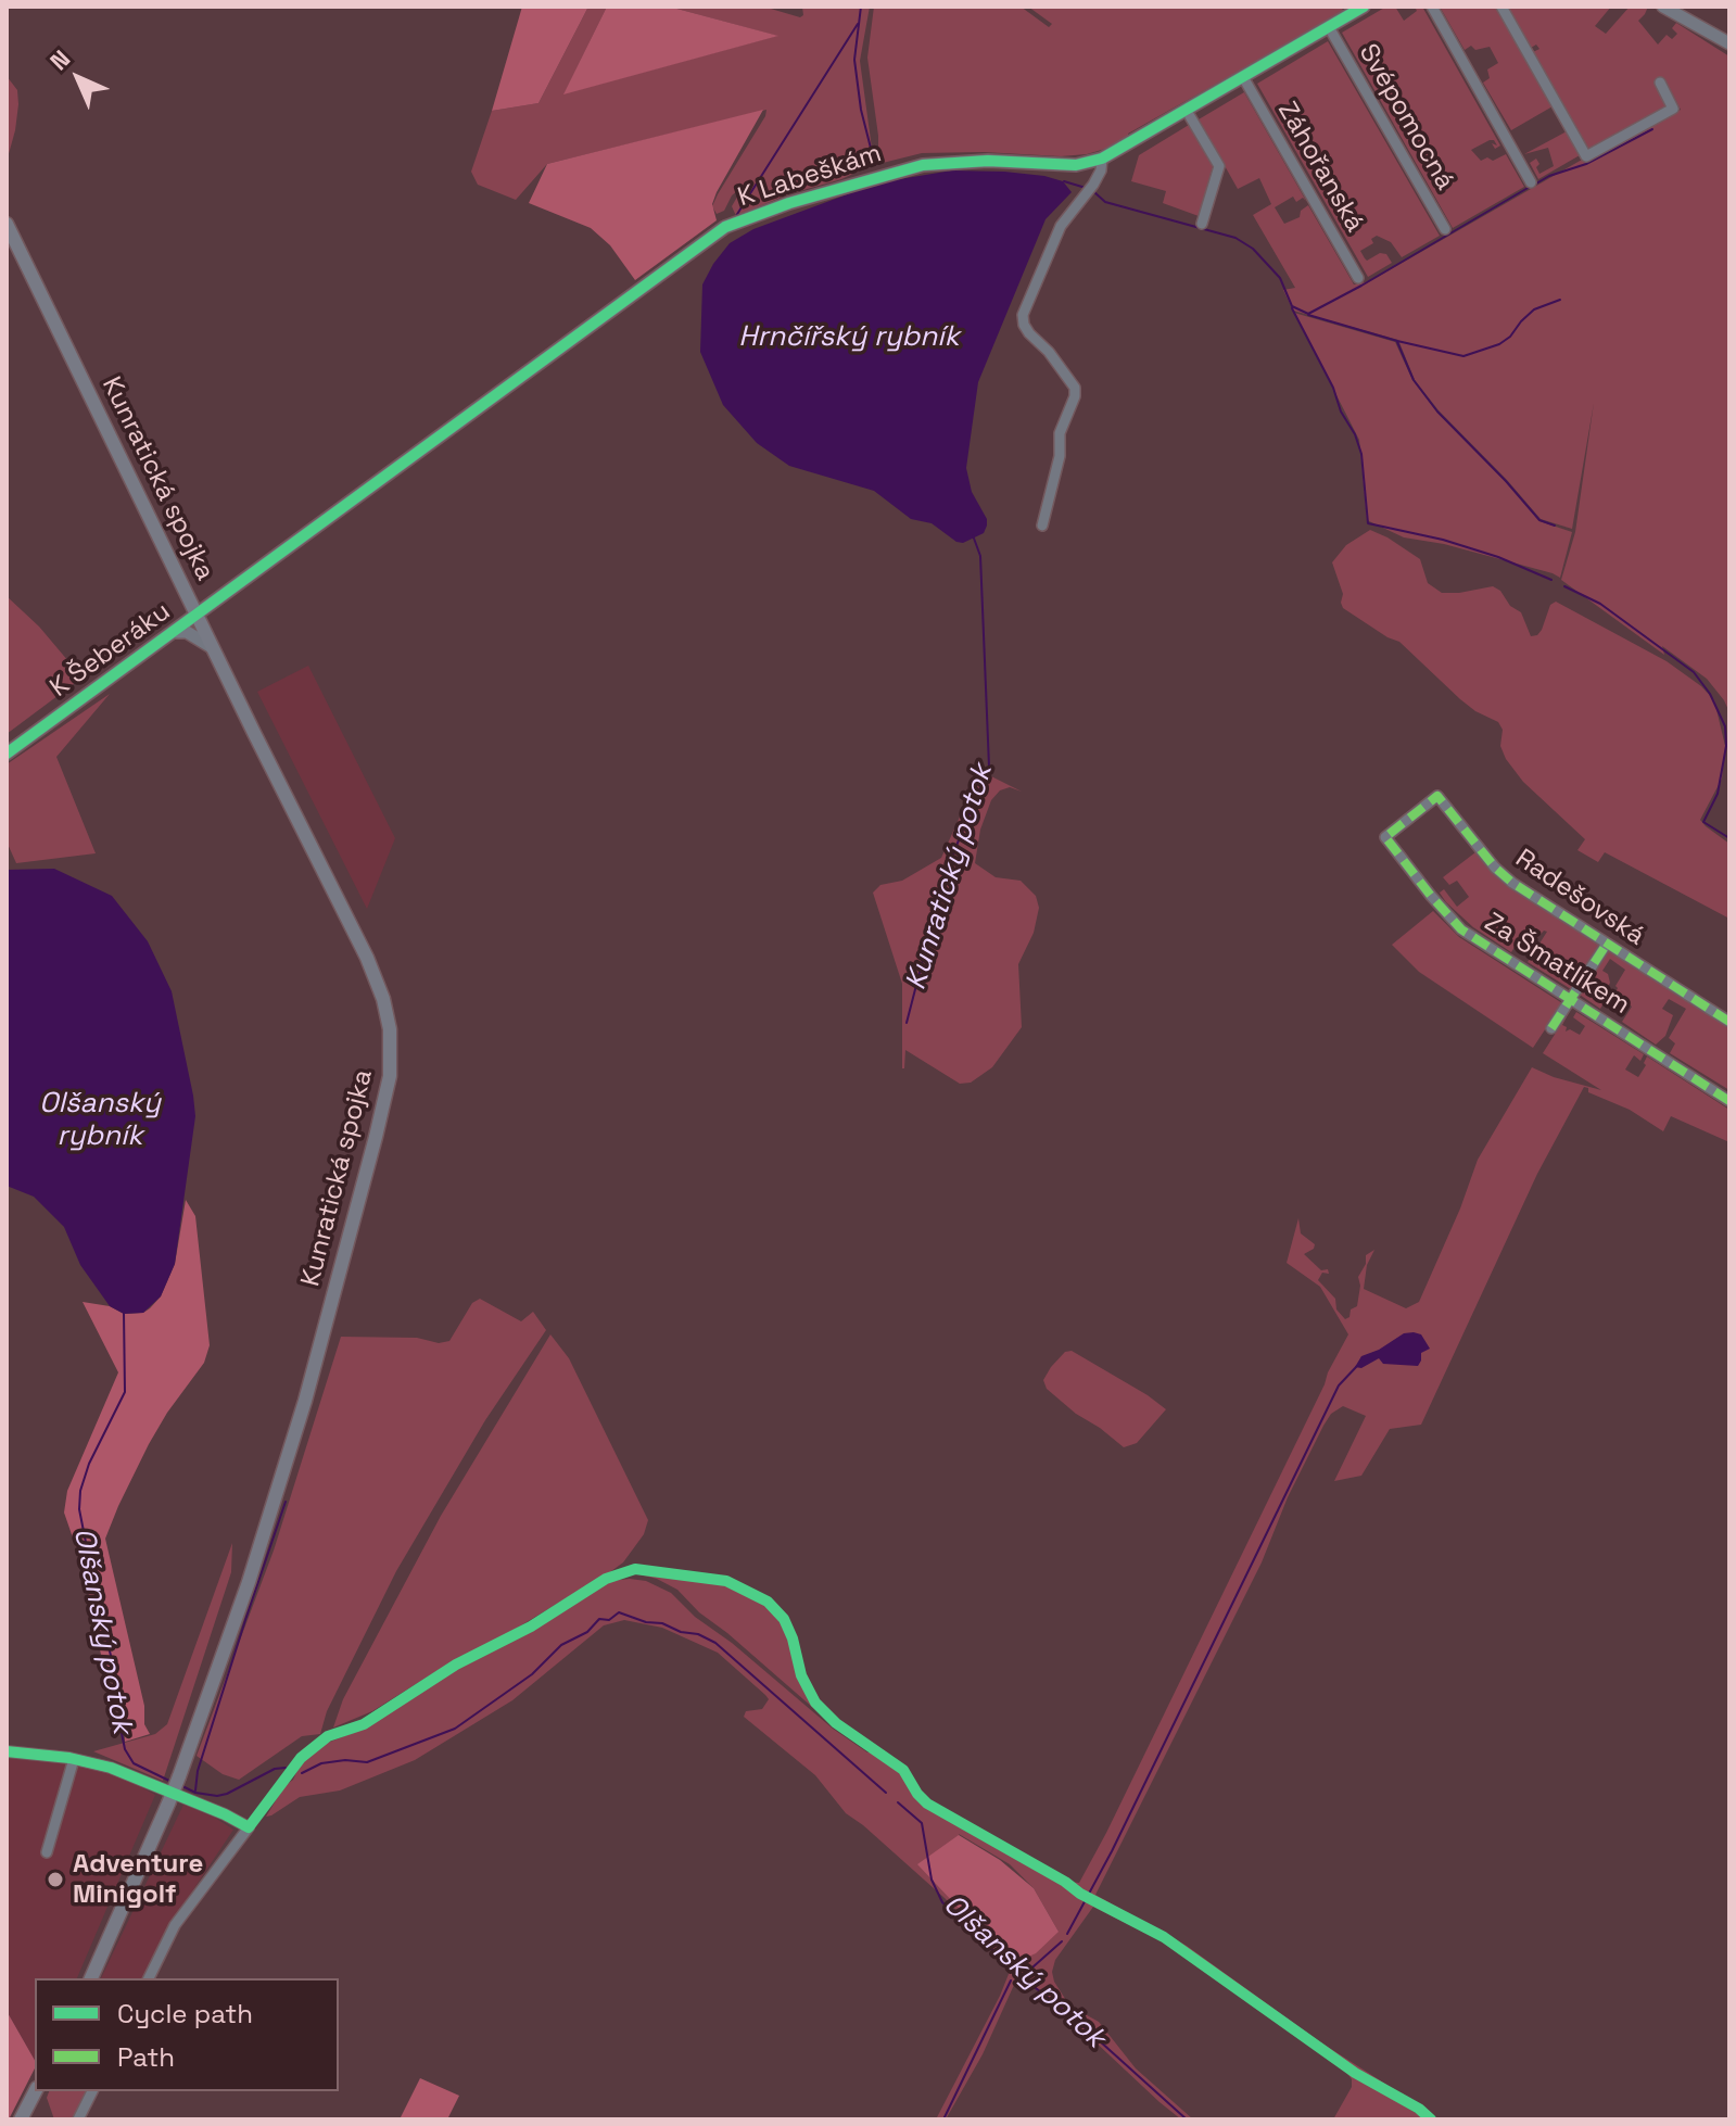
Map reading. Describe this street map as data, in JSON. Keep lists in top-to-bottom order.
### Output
{
  "streets": {
    "main road": ["Kunratická spojka"],
    "street": [
      "Svépomocná",
      "Záhořanská",
      "K Labeškám",
      "K Šeberáku",
      "Radešovská",
      "Za Šmatlíkem"
    ]
  },
  "crossings": [
    ["Svépomocná", "K Labeškám"],
    ["Záhořanská", "K Labeškám"],
    ["K Labeškám", "Kunratická spojka"],
    ["K Labeškám", "K Šeberáku"],
    ["Kunratická spojka", "K Šeberáku"],
    ["Radešovská", "Za Šmatlíkem"]
  ],
  "water": [
    "Hrnčířský rybník",
    "Kunratický potok",
    "Olšanský rybník",
    "Olšanský potok"
  ],
  "places": ["Adventure Minigolf"],
  "legend": ["Cycle path", "Path"],
  "north": "top left"
}
